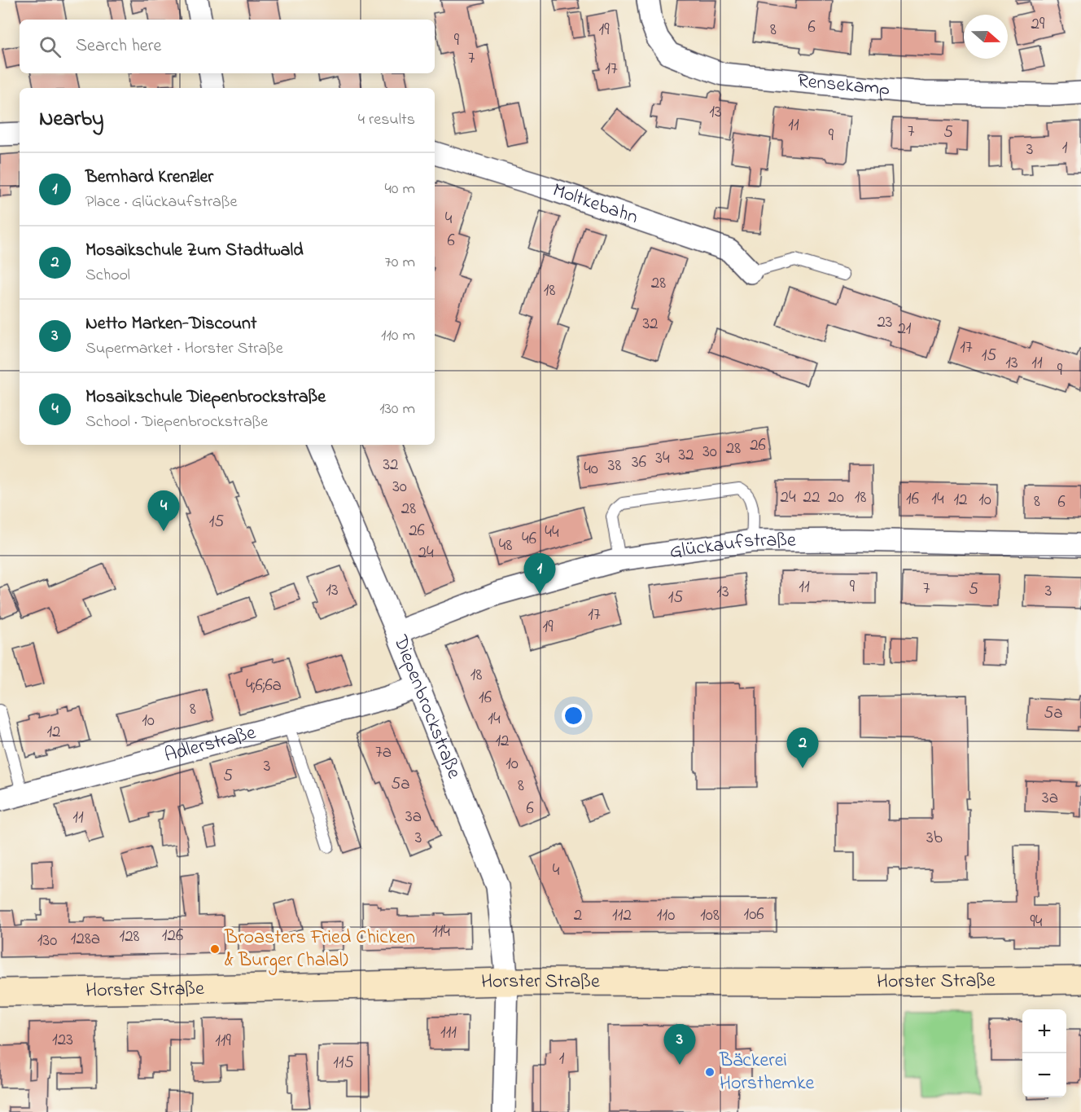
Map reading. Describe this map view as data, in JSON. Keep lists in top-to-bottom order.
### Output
{
  "streets": {
    "main road": ["Horster Straße"],
    "street": [
      "Rensekamp",
      "Moltkebahn",
      "Glückaufstraße",
      "Diepenbrockstraße",
      "Adlerstraße"
    ]
  },
  "crossings": [
    ["Glückaufstraße", "Diepenbrockstraße"],
    ["Diepenbrockstraße", "Adlerstraße"],
    ["Diepenbrockstraße", "Horster Straße"]
  ],
  "places": ["Broasters Fried Chicken & Burger (halal)", "Bäckerei Horsthemke"],
  "house_numbers": [
    "29",
    "6",
    "19",
    "8",
    "9",
    "7",
    "17",
    "13",
    "11",
    "7",
    "5",
    "9",
    "1",
    "3",
    "4",
    "6",
    "28",
    "18",
    "23",
    "32",
    "21",
    "17",
    "15",
    "13",
    "11",
    "9",
    "26",
    "28",
    "30",
    "32",
    "34",
    "36",
    "32",
    "38",
    "40",
    "30",
    "24",
    "22",
    "20",
    "18",
    "16",
    "14",
    "12",
    "10",
    "8",
    "6",
    "28",
    "15",
    "26",
    "44",
    "46",
    "48",
    "24",
    "11",
    "9",
    "7",
    "5",
    "13",
    "3",
    "13",
    "15",
    "17",
    "19",
    "18",
    "4;6;6a",
    "16",
    "8",
    "5a",
    "14",
    "10",
    "12",
    "12",
    "7a",
    "10",
    "3",
    "5",
    "5a",
    "8",
    "3a",
    "6",
    "3a",
    "11",
    "3",
    "3b",
    "4",
    "106",
    "2",
    "112",
    "110",
    "108",
    "94",
    "114",
    "126",
    "128",
    "128a",
    "130",
    "111",
    "123",
    "119",
    "1",
    "115"
  ],
  "north": "right",
  "page": {
    "search": "Search here",
    "heading": ["Nearby", "4 results"],
    "list": [
      {
        "mark": "1",
        "name": "Bernhard Krenzler",
        "note": "Place · Glückaufstraße",
        "value": "40 m"
      },
      {
        "mark": "2",
        "name": "Mosaikschule Zum Stadtwald",
        "note": "School",
        "value": "70 m"
      },
      {
        "mark": "3",
        "name": "Netto Marken-Discount",
        "note": "Supermarket · Horster Straße",
        "value": "110 m"
      },
      {
        "mark": "4",
        "name": "Mosaikschule Diepenbrockstraße",
        "note": "School · Diepenbrockstraße",
        "value": "130 m"
      }
    ],
    "pins": [
      "4",
      "1",
      "2",
      "3"
    ],
    "map_buttons": ["+", "−"]
  }
}
